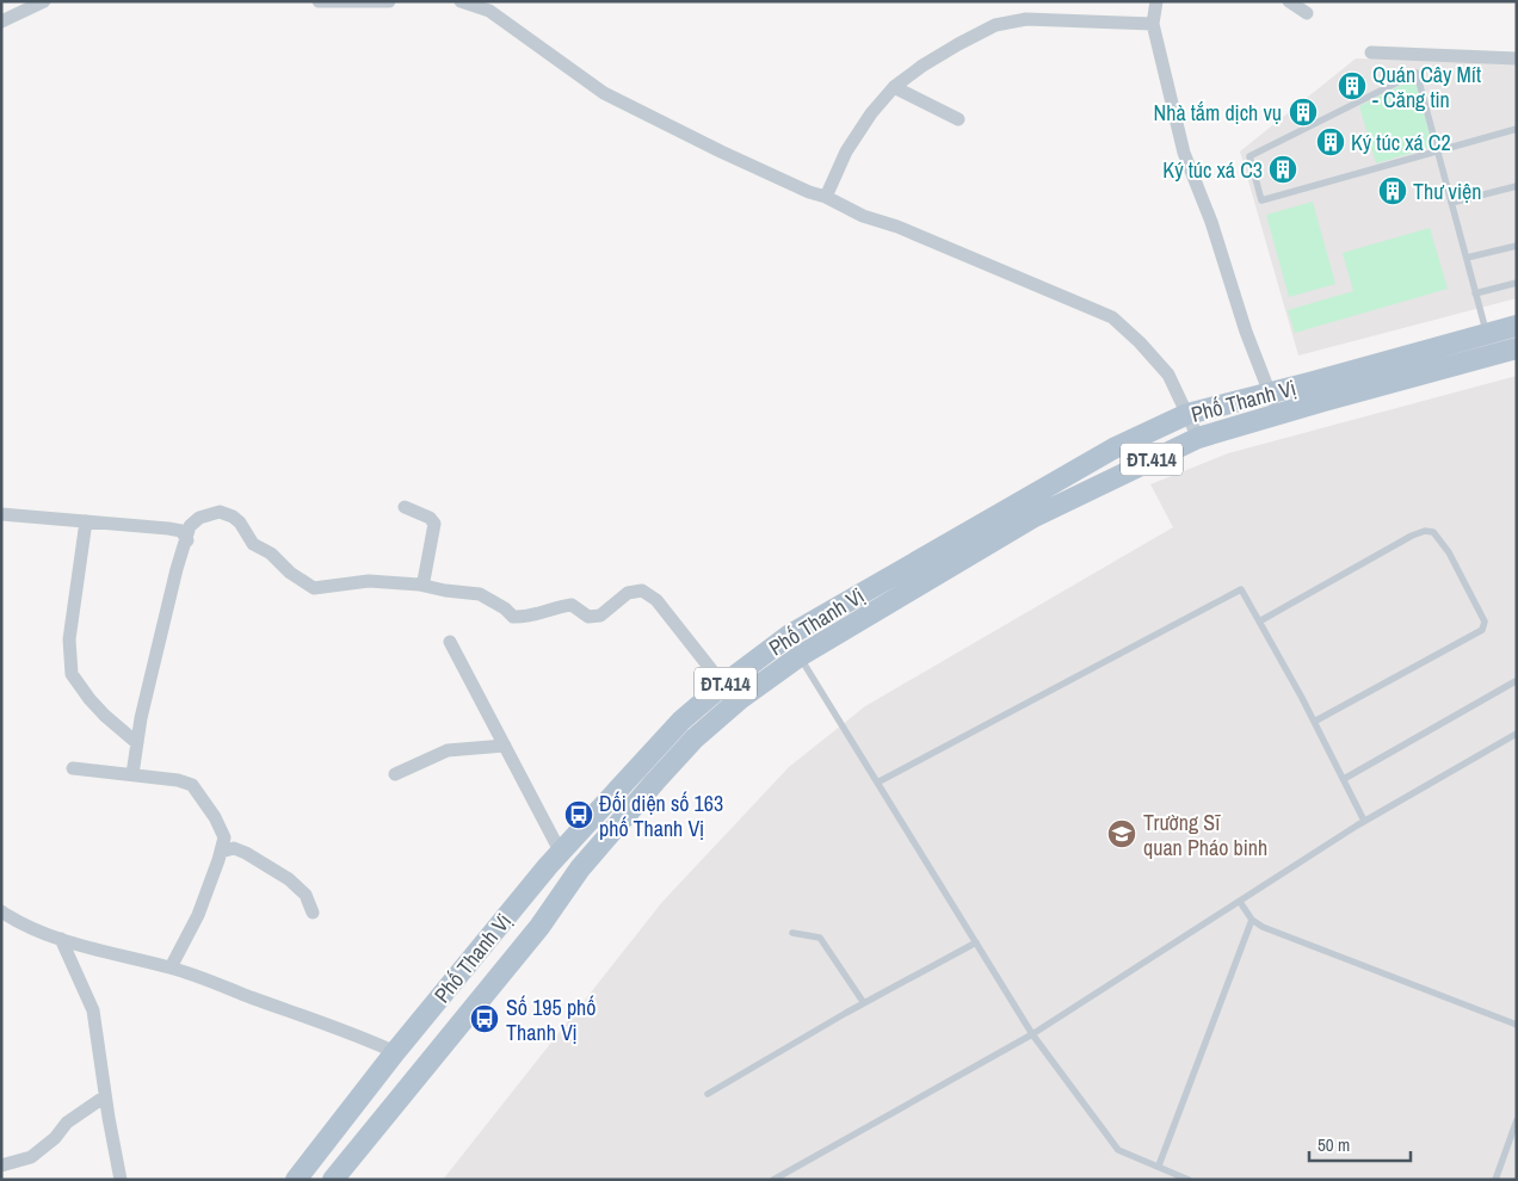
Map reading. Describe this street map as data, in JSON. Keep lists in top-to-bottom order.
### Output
{
  "streets": {
    "main road": ["Phố Thanh Vị", "ĐT.414"]
  },
  "places": {
    "building": [
      "Quán Cây Mít - Căng tin",
      "Nhà tắm dịch vụ",
      "Ký túc xá C2",
      "Ký túc xá C3",
      "Thư viện"
    ],
    "bus stop": ["Đối diện số 163 phố Thanh Vị", "Số 195 phố Thanh Vị"],
    "school or university": ["Trường Sĩ quan Pháo binh"]
  },
  "scale_bar": "50 m"
}
